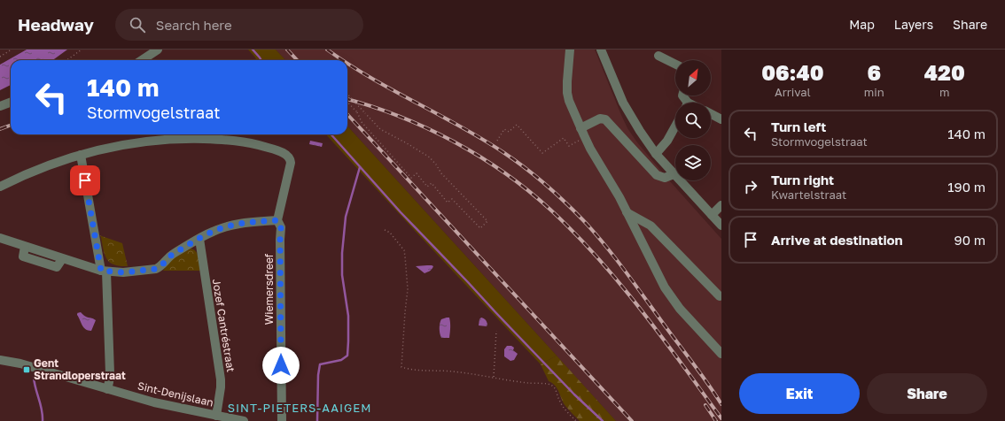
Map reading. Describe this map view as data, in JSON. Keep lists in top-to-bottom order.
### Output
{
  "streets": {
    "street": ["Wiemersdreef", "Jozef Cantréstraat", "Sint-Denijslaan"]
  },
  "crossings": [
    ["Jozef Cantréstraat", "Sint-Denijslaan"]
  ],
  "districts": ["SINT-PIETERS-AAIGEM"],
  "places": {
    "transit": ["Gent Strandloperstraat"]
  },
  "north": "top right",
  "page": {
    "header": "Headway",
    "search": "Search here",
    "nav": ["Map", "Layers", "Share"],
    "eta": [
      "06:40",
      "Arrival",
      "6",
      "min",
      "420",
      "m"
    ],
    "turn": ["140 m", "Stormvogelstraat"],
    "list": [
      {
        "name": "Turn left",
        "note": "Stormvogelstraat",
        "value": "140 m"
      },
      {
        "name": "Turn right",
        "note": "Kwartelstraat",
        "value": "190 m"
      },
      {
        "name": "Arrive at destination",
        "value": "90 m"
      }
    ],
    "buttons": ["Exit", "Share"]
  }
}
